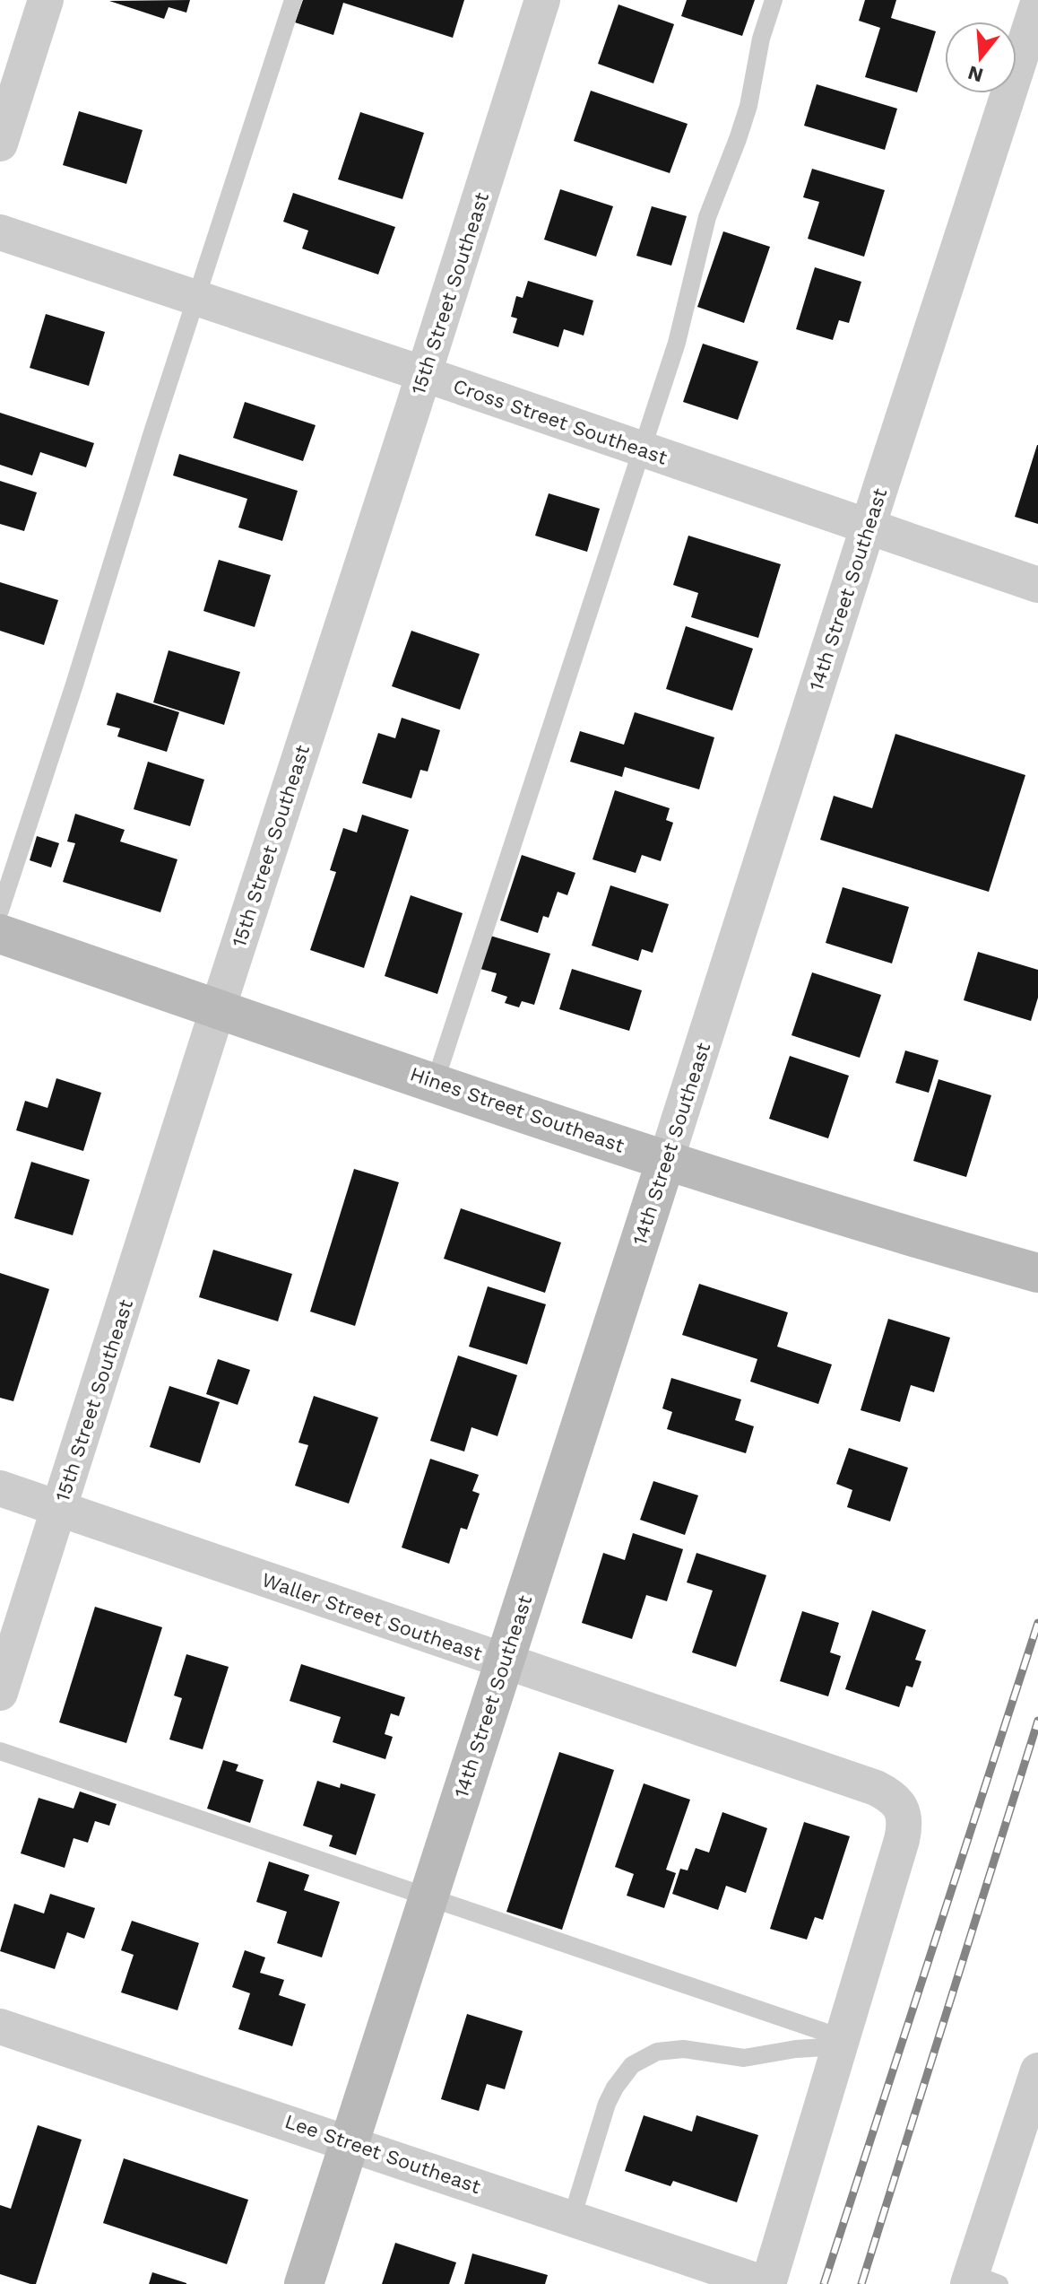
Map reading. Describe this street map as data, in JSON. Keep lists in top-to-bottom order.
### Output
{
  "streets": {
    "street": [
      "15th Street Southeast",
      "Cross Street Southeast",
      "14th Street Southeast",
      "Hines Street Southeast",
      "Waller Street Southeast",
      "Lee Street Southeast"
    ]
  },
  "crossings": [
    ["15th Street Southeast", "Cross Street Southeast"],
    ["15th Street Southeast", "Hines Street Southeast"],
    ["15th Street Southeast", "Waller Street Southeast"],
    ["Cross Street Southeast", "14th Street Southeast"],
    ["14th Street Southeast", "Hines Street Southeast"],
    ["14th Street Southeast", "Waller Street Southeast"],
    ["14th Street Southeast", "Lee Street Southeast"]
  ],
  "north": "bottom"
}
